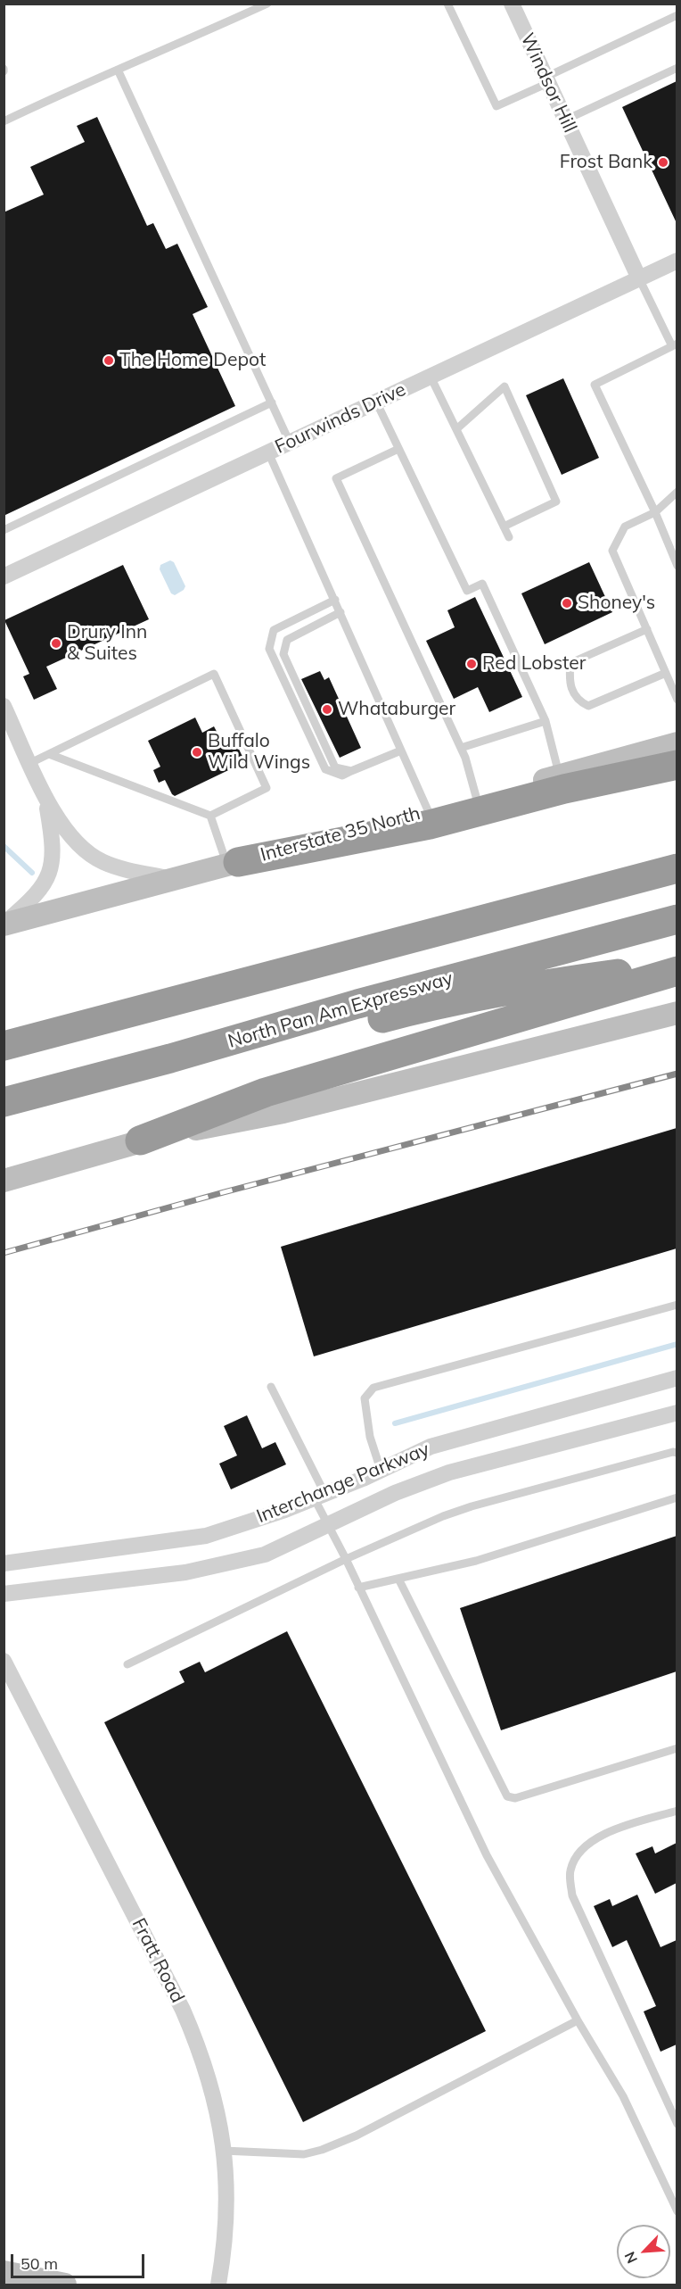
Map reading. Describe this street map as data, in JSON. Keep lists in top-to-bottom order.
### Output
{
  "streets": {
    "highway": ["North Pan Am Expressway"],
    "main road": ["Interstate 35 North"],
    "street": [
      "Windsor Hill",
      "Fourwinds Drive",
      "Interchange Parkway",
      "Fratt Road"
    ]
  },
  "crossings": [
    ["Windsor Hill", "Fourwinds Drive"]
  ],
  "places": [
    "Frost Bank",
    "The Home Depot",
    "Shoney's",
    "Drury Inn & Suites",
    "Red Lobster",
    "Whataburger",
    "Buffalo Wild Wings"
  ],
  "scale_bar": "50 m",
  "north": "bottom left"
}
